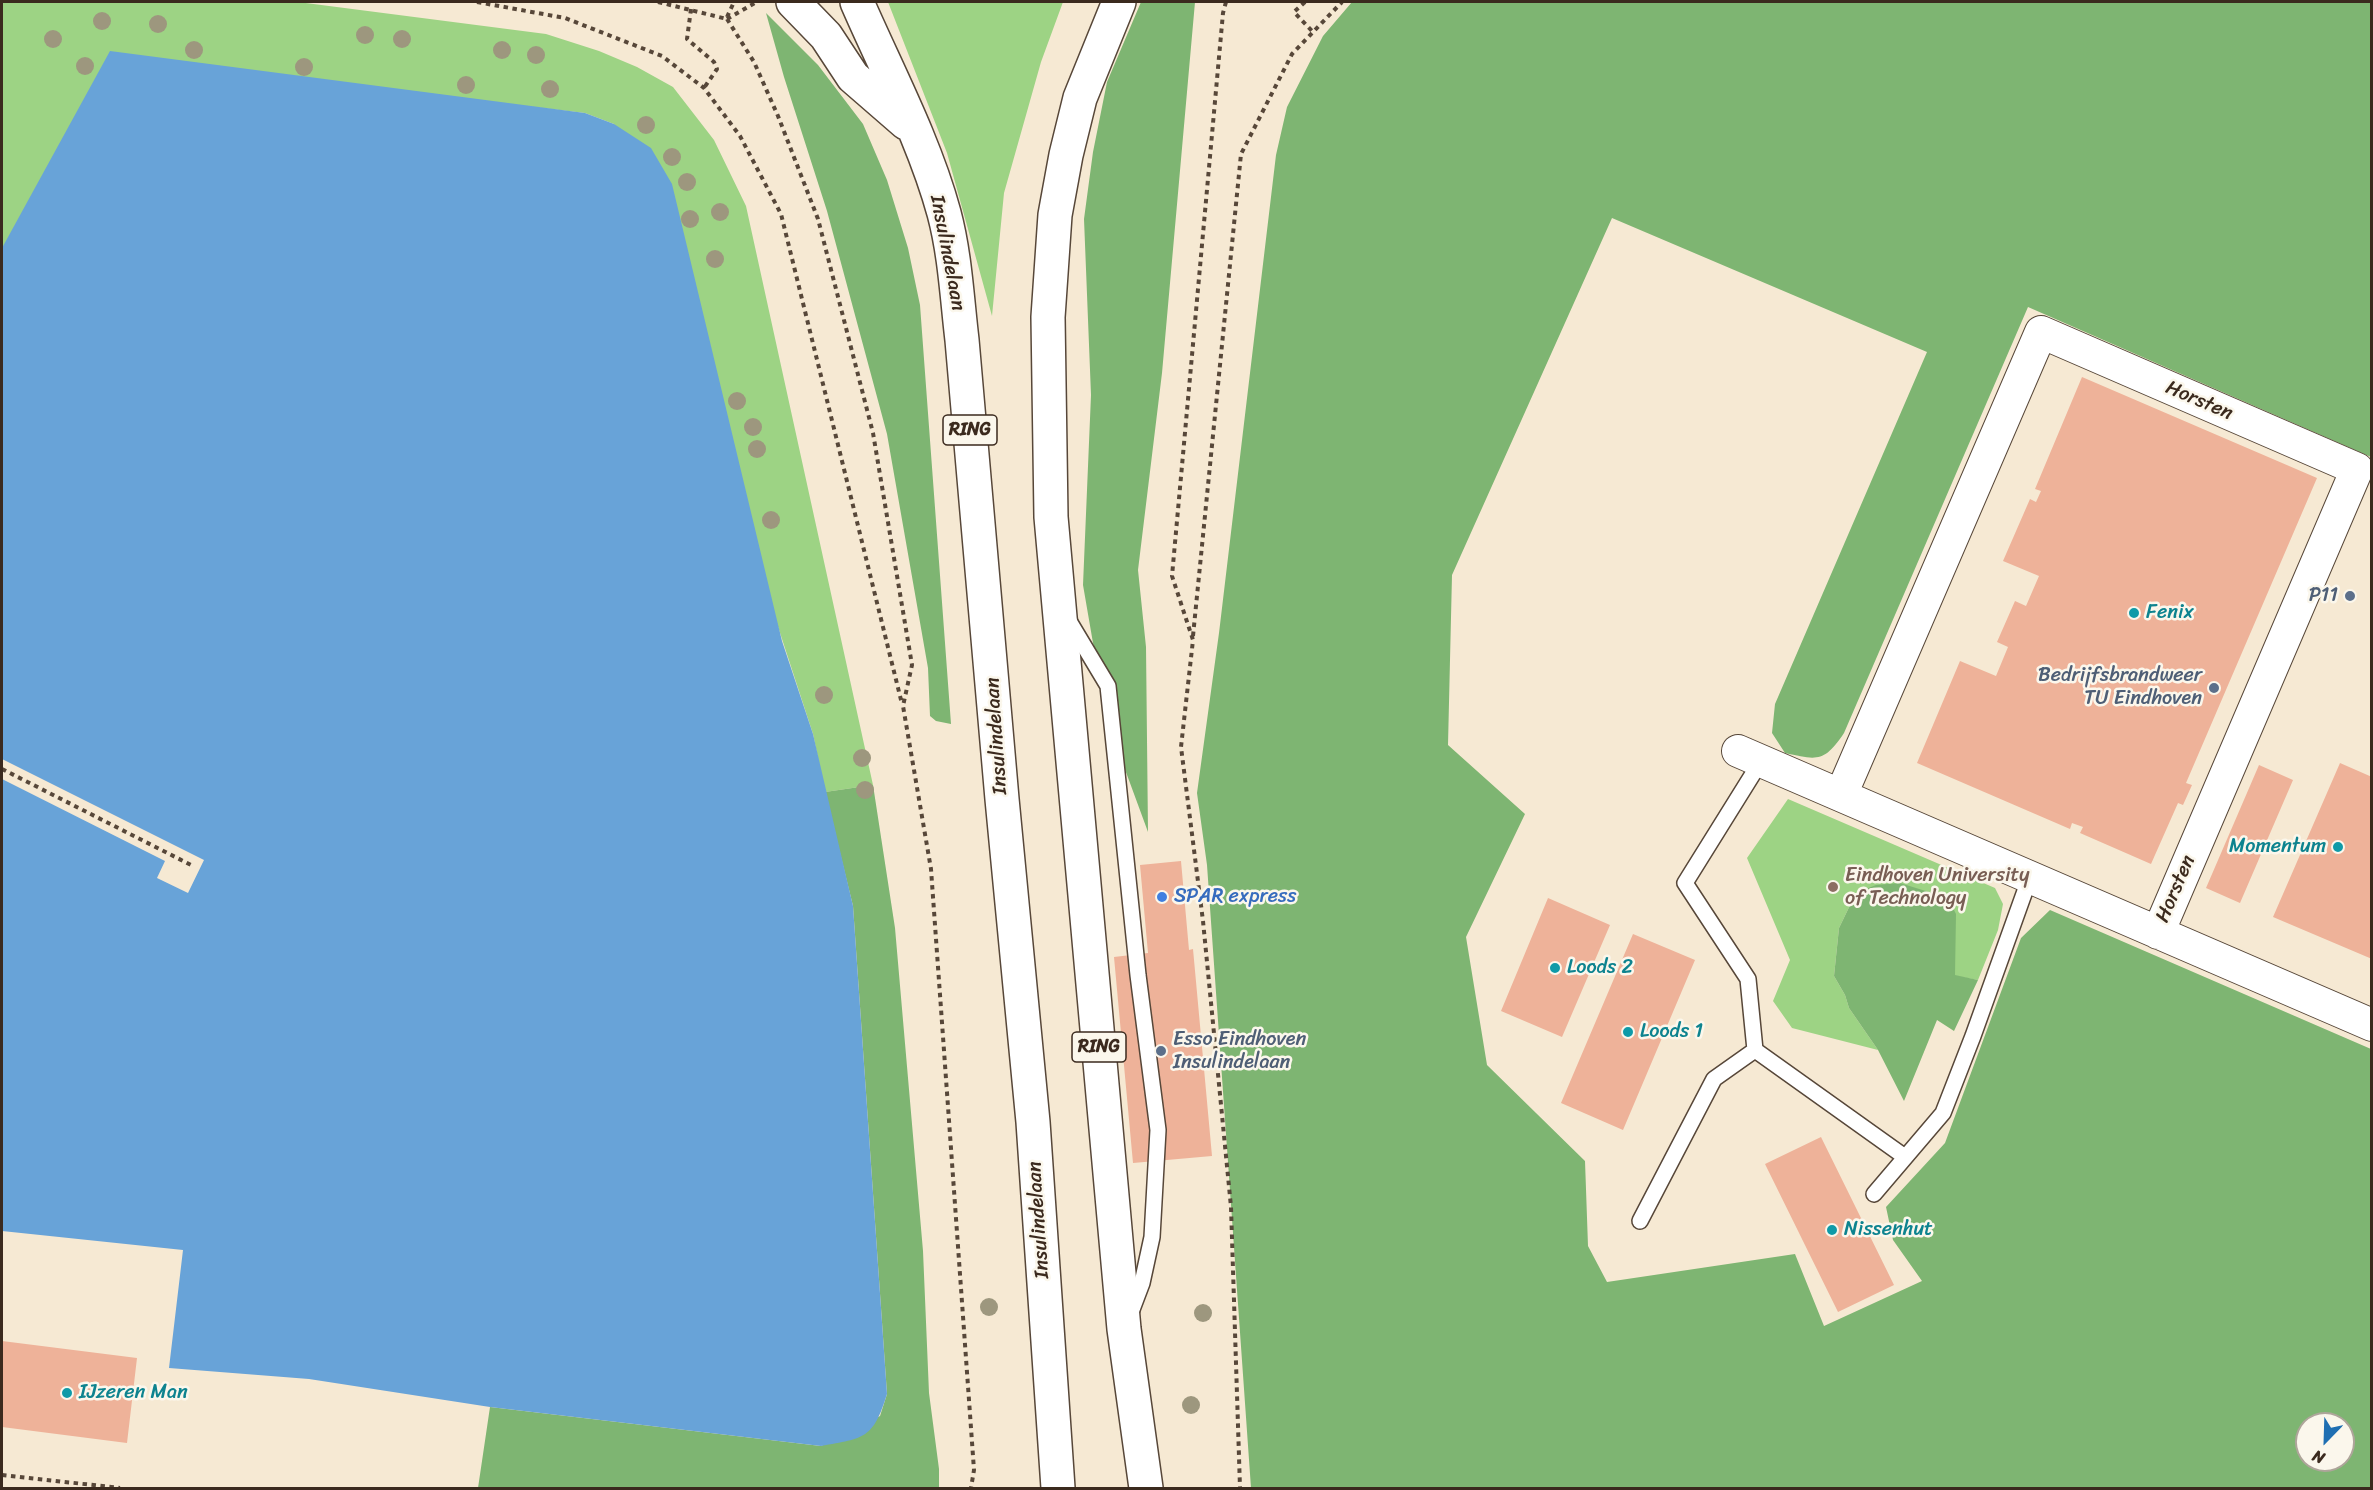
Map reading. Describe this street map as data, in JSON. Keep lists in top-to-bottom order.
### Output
{
  "streets": {
    "main road": ["Insulindelaan", "RING"],
    "street": ["Horsten"]
  },
  "places": [
    "P11",
    "Fenix",
    "Bedrijfsbrandweer TU Eindhoven",
    "Momentum",
    "Eindhoven University of Technology",
    "SPAR express",
    "Loods 2",
    "Loods 1",
    "Esso Eindhoven Insulindelaan",
    "Nissenhut",
    "IJzeren Man"
  ],
  "north": "bottom left"
}
